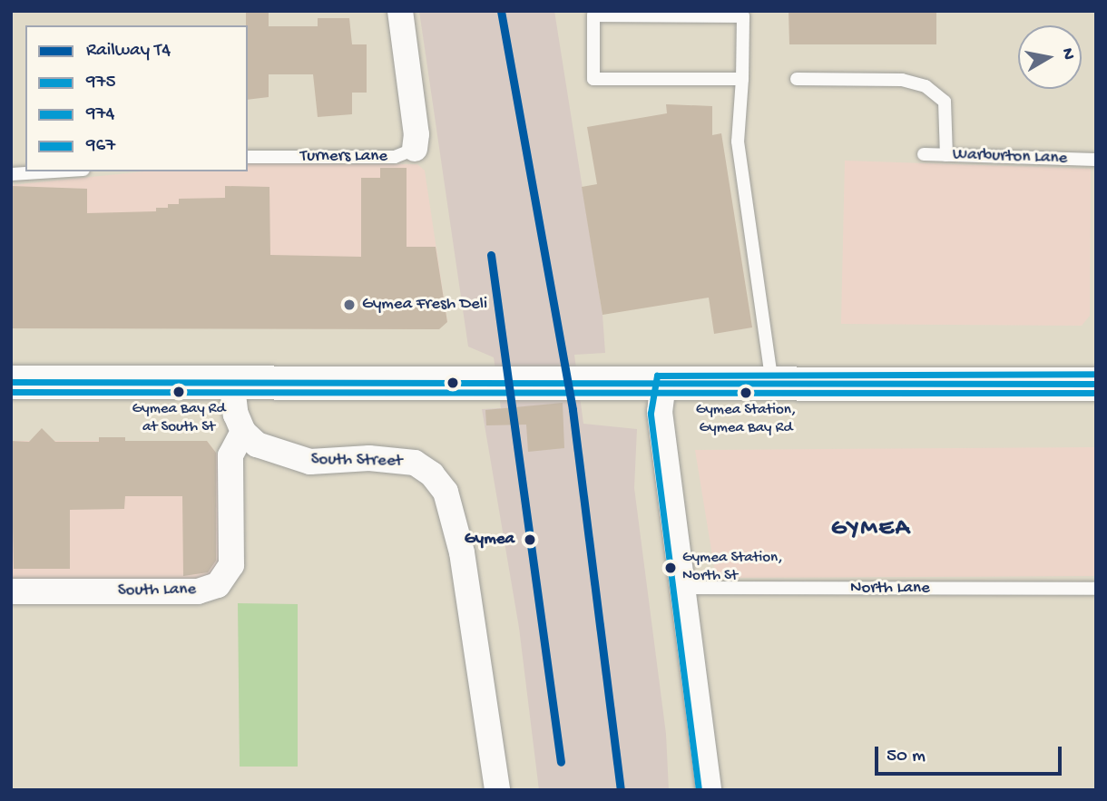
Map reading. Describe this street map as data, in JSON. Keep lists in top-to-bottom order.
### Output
{
  "streets": {
    "street": ["Turners Lane", "South Street", "South Lane"],
    "lane": ["Warburton Lane", "North Lane"]
  },
  "crossings": [
    ["South Street", "South Lane"]
  ],
  "districts": ["GYMEA"],
  "places": [
    "Gymea Fresh Deli",
    "Gymea Bay Rd at South St",
    "Gymea Station, Gymea Bay Rd",
    "Gymea",
    "Gymea Station, North St"
  ],
  "lines": [
    "rail line T4",
    "transit line 967",
    "transit line 975",
    "transit line 974"
  ],
  "legend": [
    "Railway T4",
    "975",
    "974",
    "967"
  ],
  "scale_bar": "50 m",
  "north": "right"
}
